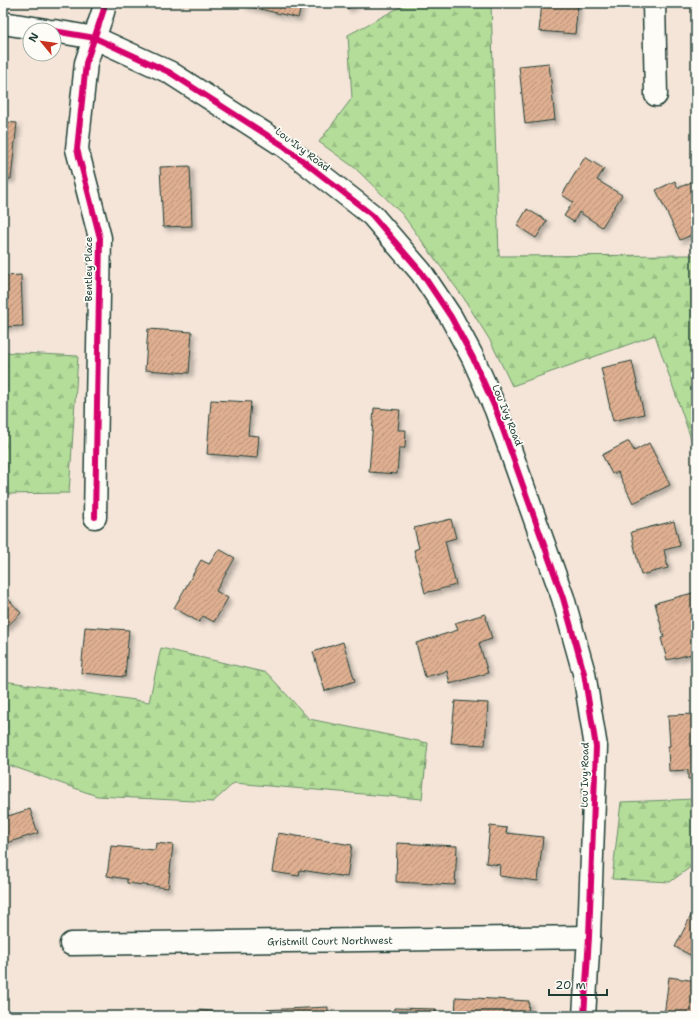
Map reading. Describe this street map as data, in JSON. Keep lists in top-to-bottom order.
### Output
{
  "streets": {
    "street": ["Lou Ivy Road", "Bentley Place", "Gristmill Court Northwest"]
  },
  "crossings": [
    ["Lou Ivy Road", "Bentley Place"],
    ["Lou Ivy Road", "Gristmill Court Northwest"]
  ],
  "scale_bar": "20 m",
  "north": "top left"
}
